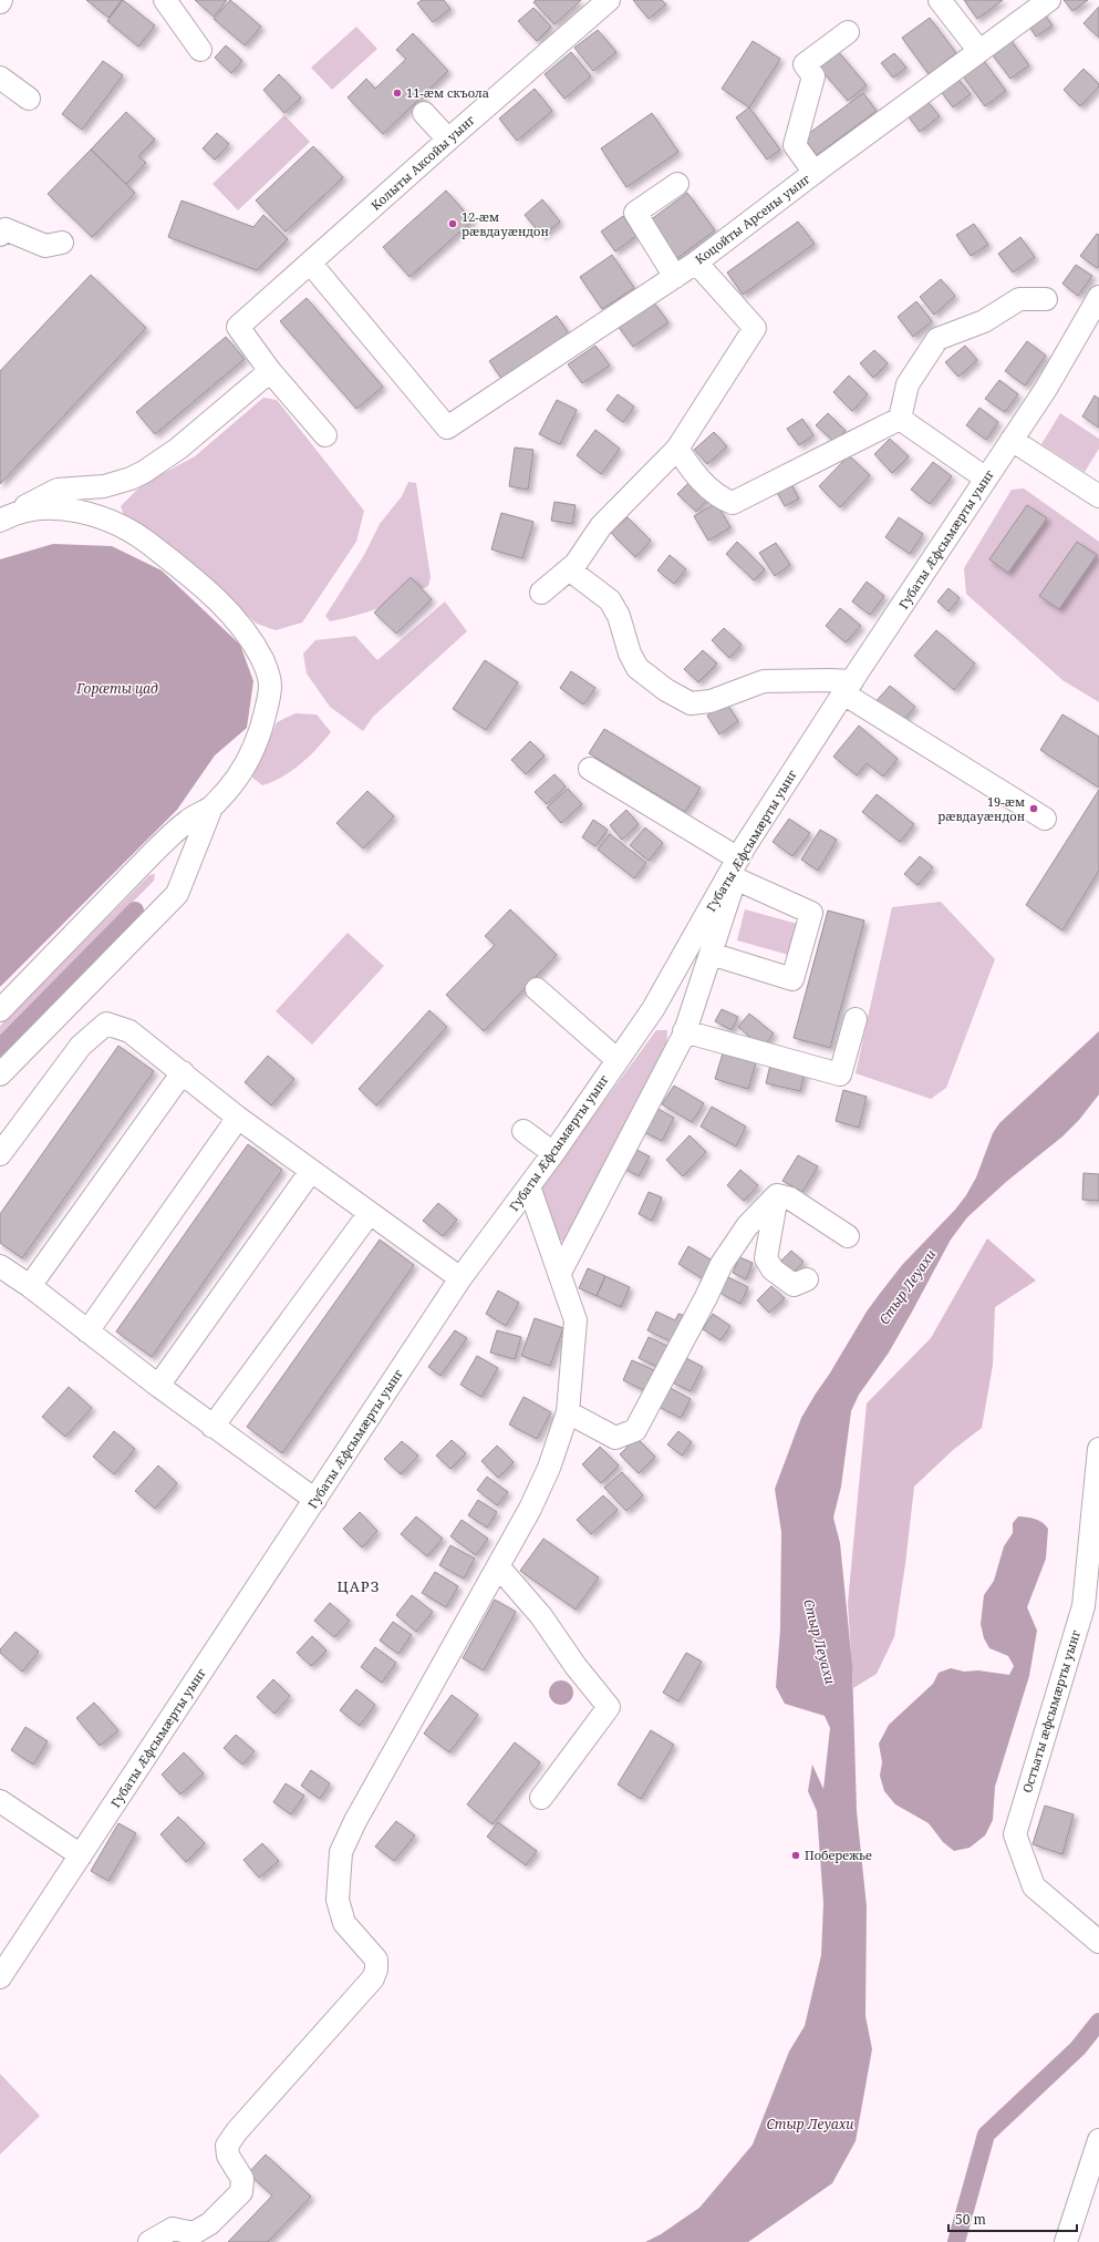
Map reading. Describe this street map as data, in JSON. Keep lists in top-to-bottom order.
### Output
{
  "streets": {
    "street": [
      "Колыты Аксойы уынг",
      "Коцойты Арсены уынг",
      "Губаты Æфсымæрты уынг",
      "Остъаты æфсымæрты уынг"
    ]
  },
  "crossings": [
    ["Колыты Аксойы уынг", "Коцойты Арсены уынг"]
  ],
  "districts": ["ЦАРЗ"],
  "water": ["Горӕты цад", "Стыр Леуахи"],
  "places": [
    "11-æм скъола",
    "12-æм рӕвдауӕндон",
    "19-æм рӕвдауӕндон",
    "Побережье"
  ],
  "scale_bar": "50 m"
}
